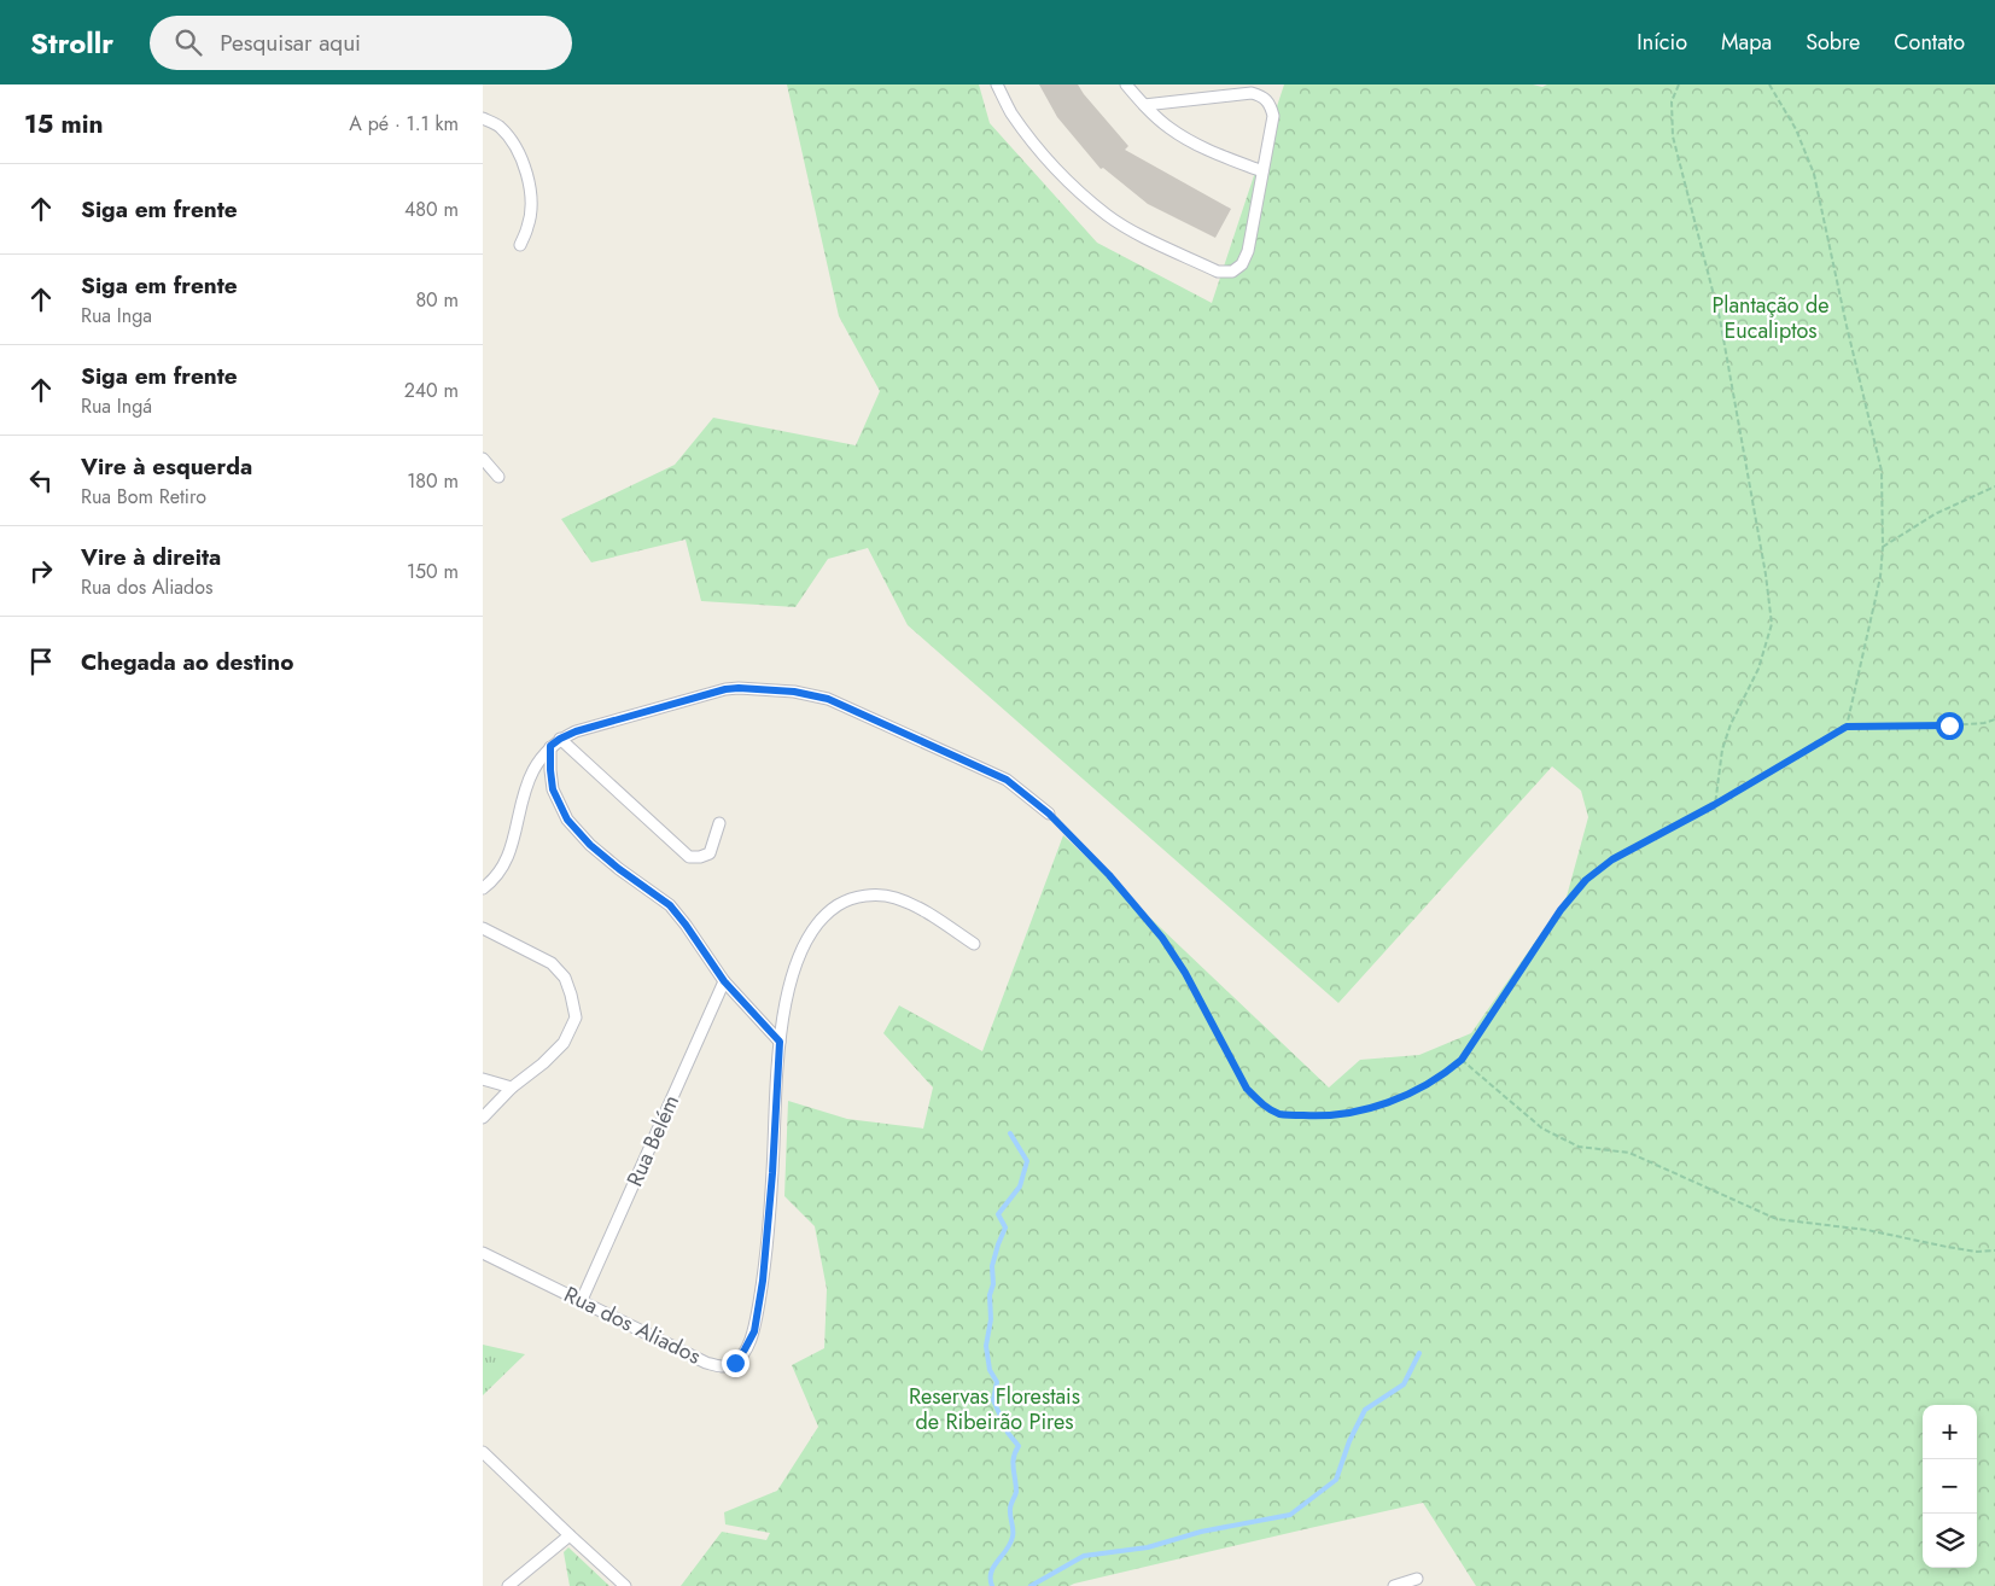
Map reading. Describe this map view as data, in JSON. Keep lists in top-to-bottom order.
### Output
{
  "streets": {
    "street": ["Rua Belém", "Rua dos Aliados"]
  },
  "crossings": [
    ["Rua Belém", "Rua dos Aliados"]
  ],
  "parks": ["Plantação de Eucaliptos", "Reservas Florestais de Ribeirão Pires"],
  "page": {
    "header": "Strollr",
    "search": "Pesquisar aqui",
    "nav": [
      "Início",
      "Mapa",
      "Sobre",
      "Contato"
    ],
    "heading": ["15 min", "A pé · 1.1 km"],
    "list": [
      ["Siga em frente", "480 m"],
      ["Siga em frente", "Rua Inga", "80 m"],
      ["Siga em frente", "Rua Ingá", "240 m"],
      ["Vire à esquerda", "Rua Bom Retiro", "180 m"],
      ["Vire à direita", "Rua dos Aliados", "150 m"],
      "Chegada ao destino"
    ],
    "map_buttons": ["+", "−"]
  }
}
